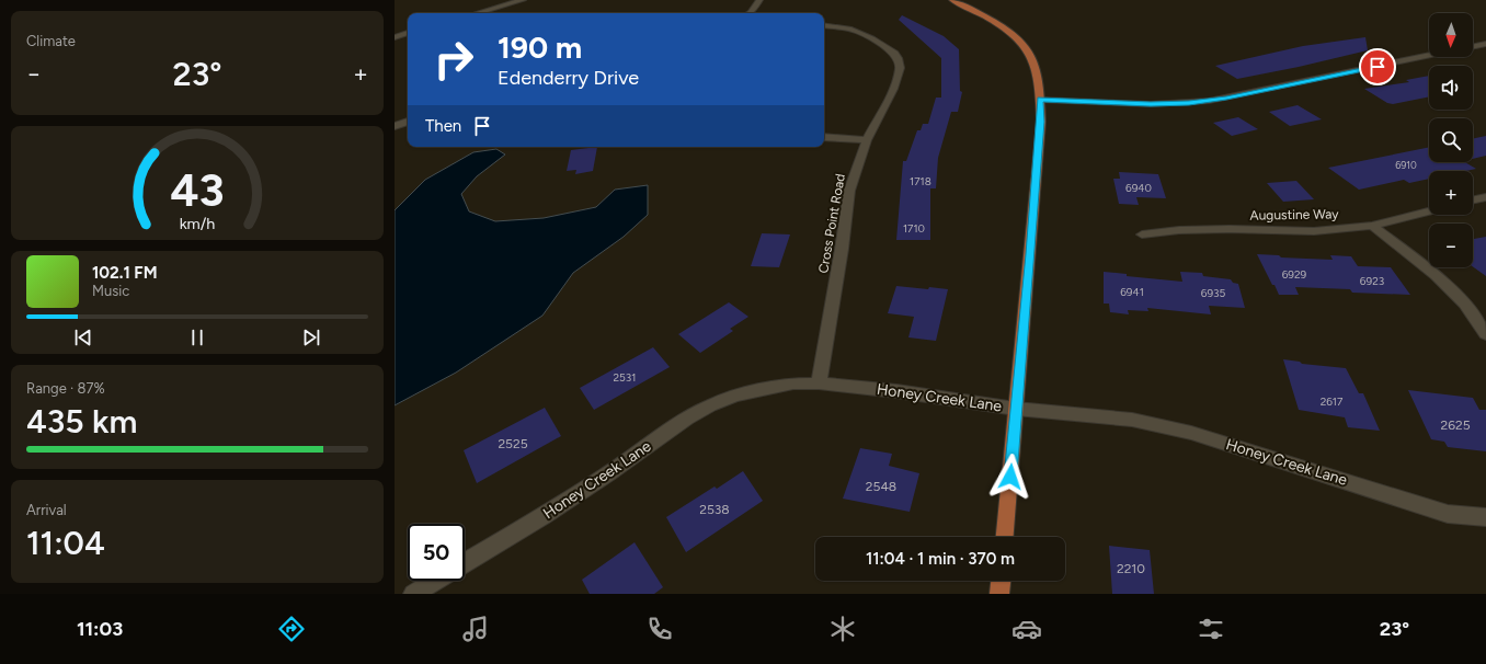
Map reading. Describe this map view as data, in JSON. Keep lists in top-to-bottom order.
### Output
{
  "streets": {
    "street": ["Augustine Way", "Cross Point Road", "Honey Creek Lane"]
  },
  "crossings": [
    ["Cross Point Road", "Honey Creek Lane"]
  ],
  "house_numbers": [
    "6910",
    "1718",
    "6940",
    "1710",
    "6929",
    "6923",
    "6941",
    "6935",
    "2531",
    "2617",
    "2625",
    "2525",
    "2548",
    "2538",
    "2210"
  ],
  "north": "bottom",
  "page": {
    "tile": [
      "Climate",
      ["Range · 87%", "435 km"],
      ["Arrival", "11:04"]
    ],
    "map_buttons": ["+", "−"],
    "turn": ["190 m", "Edenderry Drive"],
    "heat": ["−", "23°", "+"],
    "then": "Then",
    "song": ["102.1 FM", "Music"],
    "limit": "50",
    "trip": "11:04 · 1 min · 370 m",
    "tabs": ["11:03", "23°"],
    "gauge": ["43", "km/h"]
  }
}
